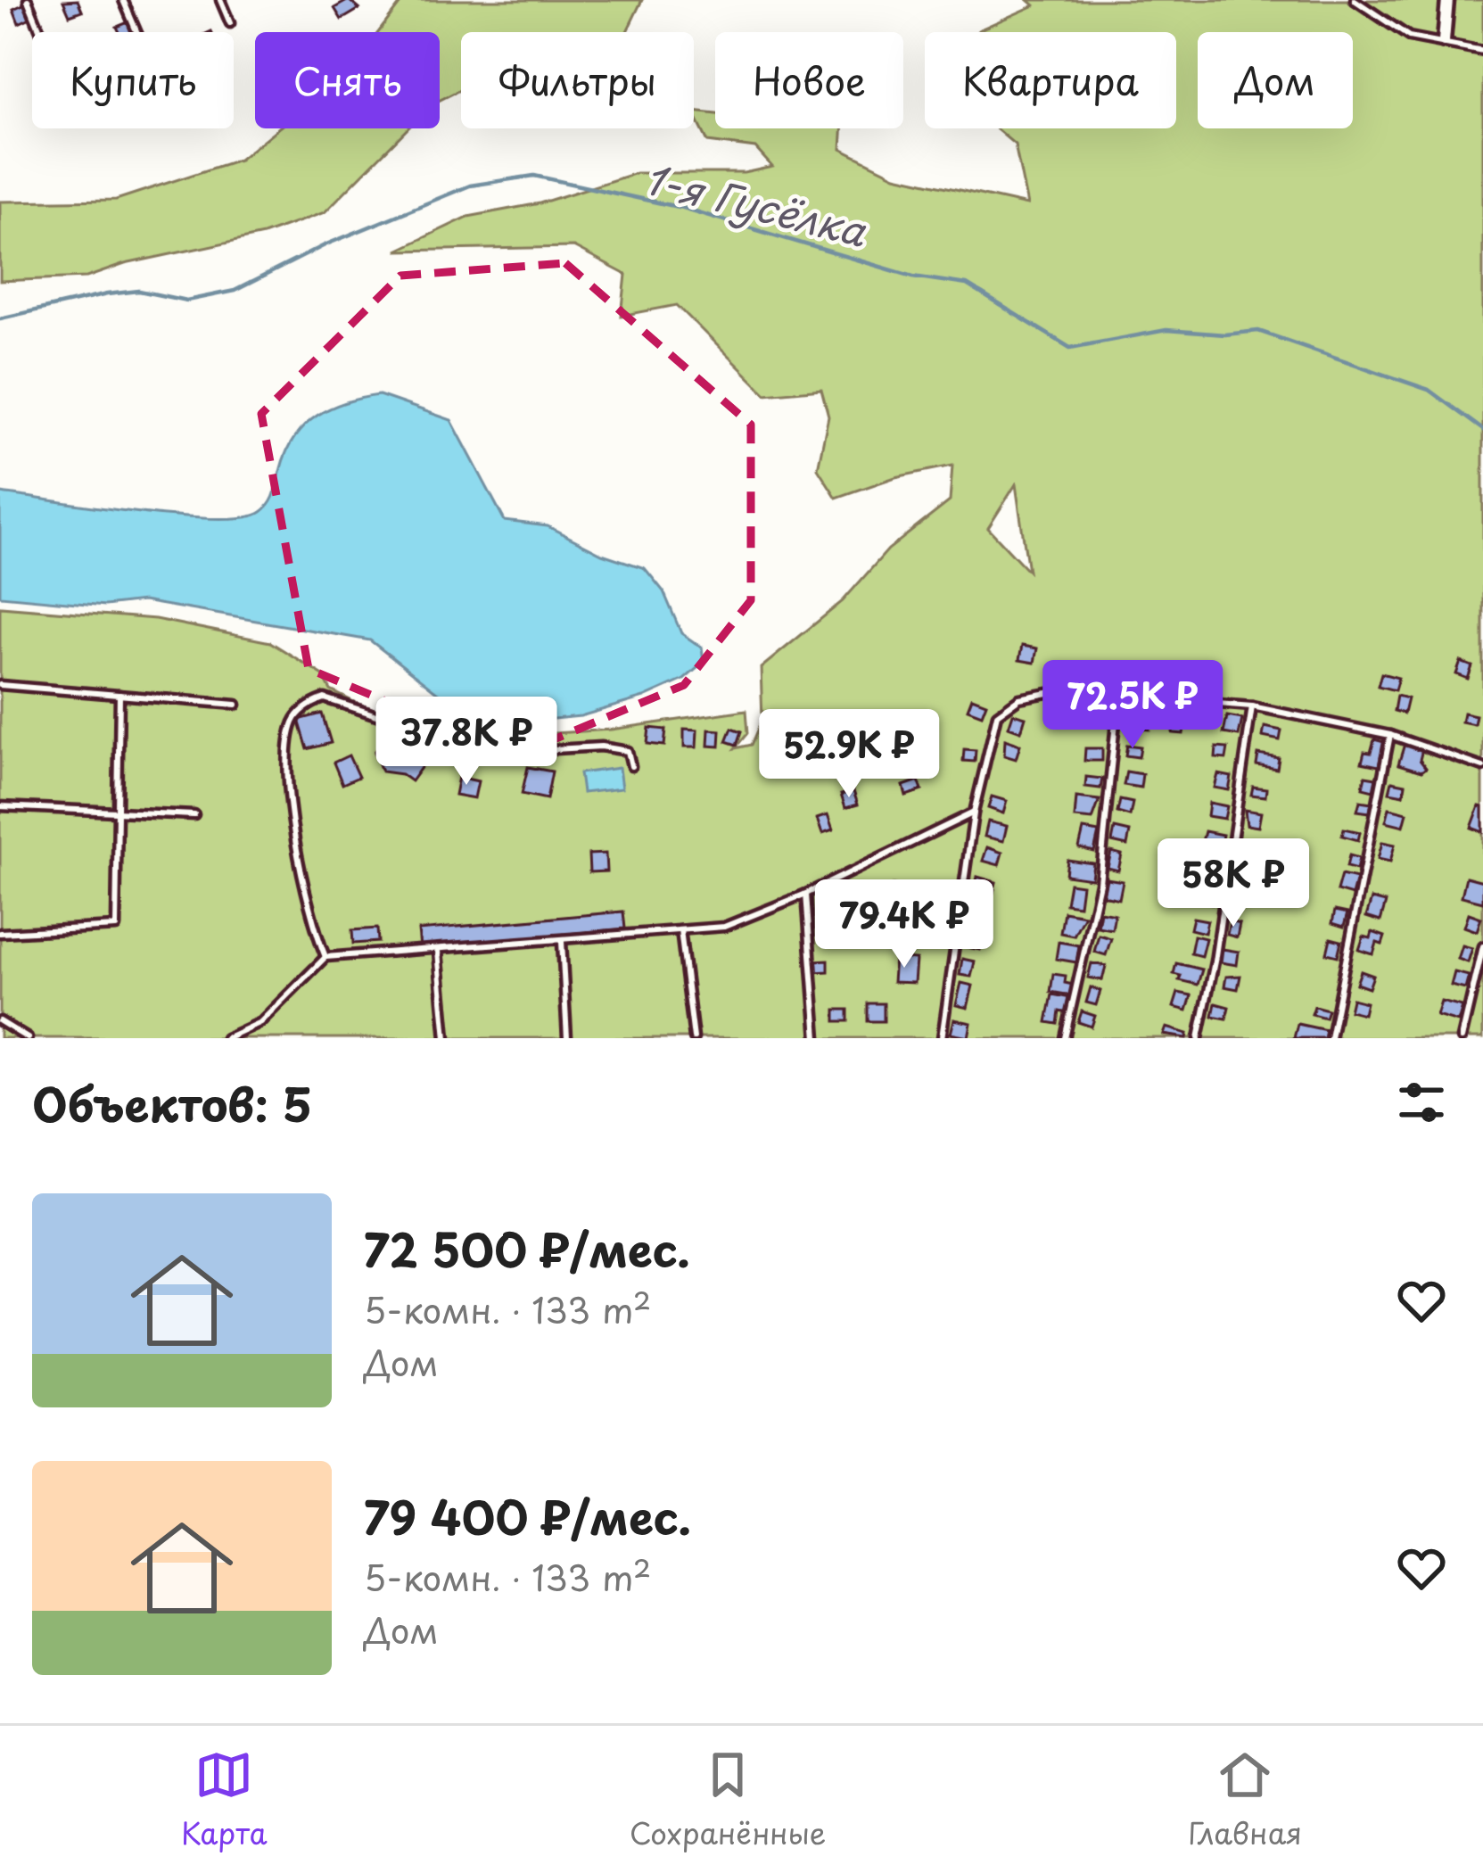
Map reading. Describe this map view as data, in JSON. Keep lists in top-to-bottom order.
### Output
{
  "water": ["1-я Гусёлка"],
  "page": {
    "chip": [
      "Купить",
      "Снять",
      "Фильтры",
      "Новое",
      "Квартира",
      "Дом"
    ],
    "price": [
      "72.5K ₽",
      "37.8K ₽",
      "52.9K ₽",
      "58K ₽",
      "79.4K ₽"
    ],
    "heading": "Объектов: 5",
    "list": [
      {
        "name": "72 500 ₽/мес.",
        "note": "5-комн. · 133 m² · Дом"
      },
      {
        "name": "79 400 ₽/мес.",
        "note": "5-комн. · 133 m² · Дом"
      }
    ],
    "tabs": ["Карта", "Сохранённые", "Главная"]
  }
}
